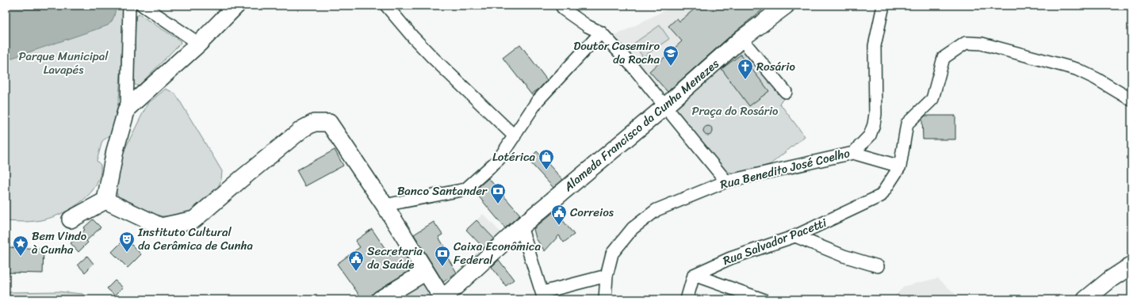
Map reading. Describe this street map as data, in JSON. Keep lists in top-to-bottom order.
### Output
{
  "streets": {
    "street": ["Alameda Francisco da Cunha Menezes", "Rua Benedito José Coelho", "Rua Salvador Pacetti"]
  },
  "parks": ["Parque Municipal Lavapés", "Praça do Rosário"],
  "places": {
    "school or university": ["Doutor Casemiro da Rocha"],
    "church": ["Rosário"],
    "shop": ["Lotérica"],
    "bank": ["Banco Santander", "Caixa Econômica Federal"],
    "public building": ["Correios", "Secretaria da Saúde"],
    "theatre": ["Instituto Cultural da Cerâmica de Cunha"],
    "place": ["Bem Vindo à Cunha"]
  }
}
